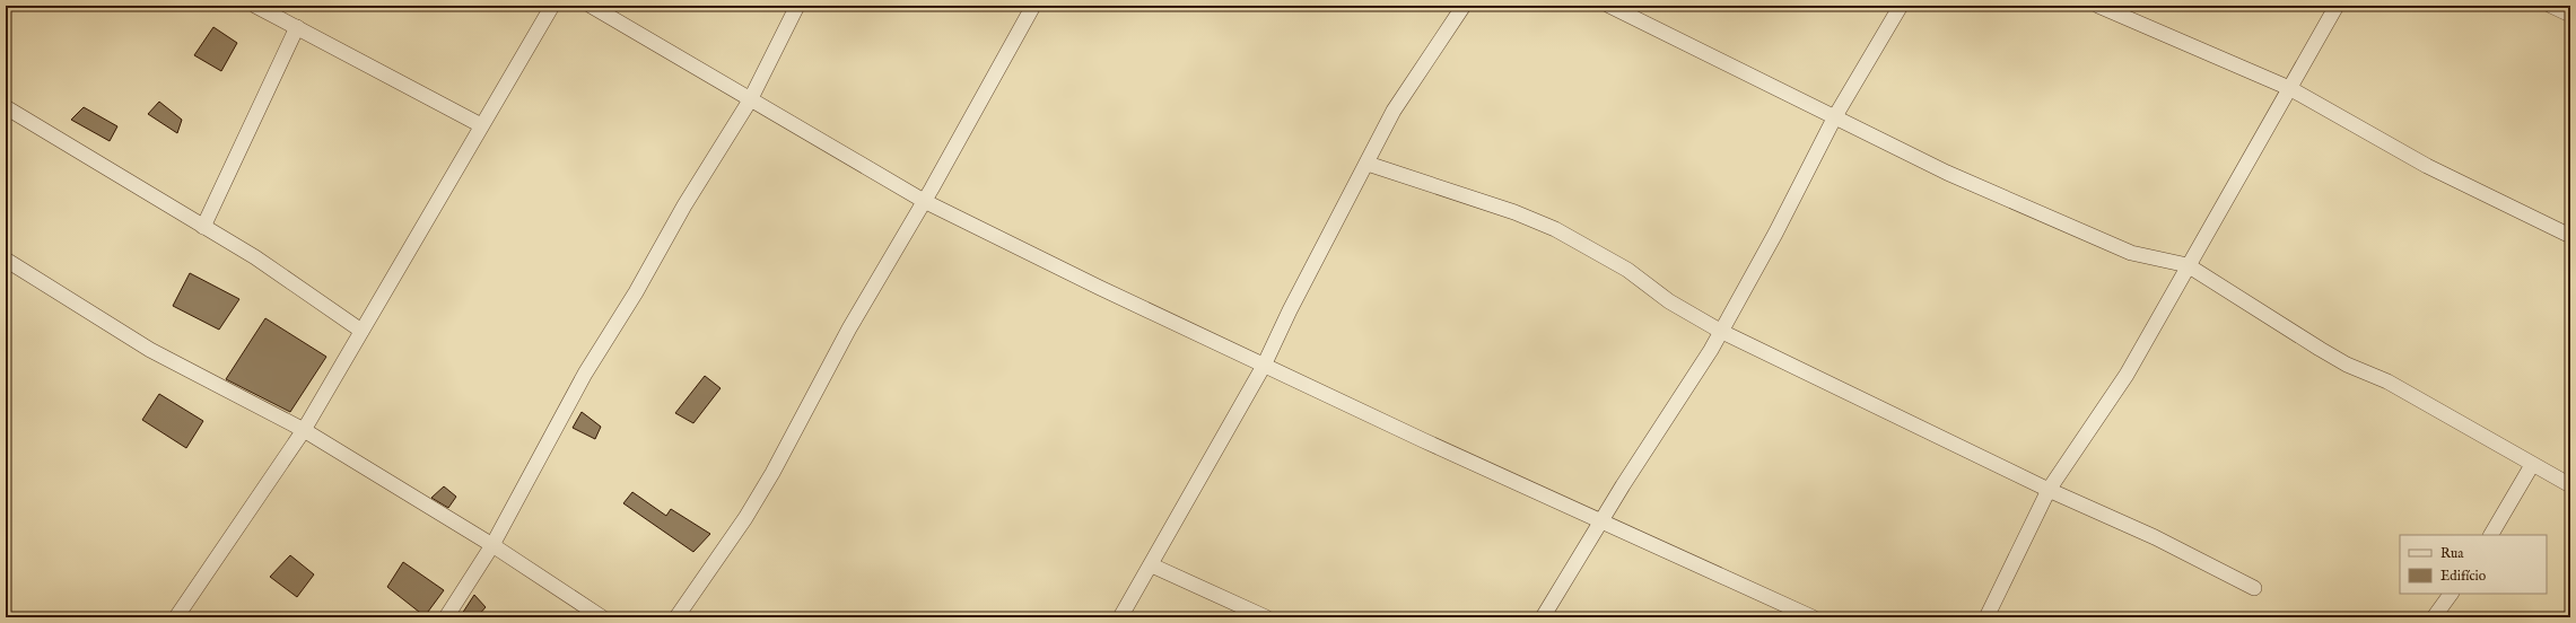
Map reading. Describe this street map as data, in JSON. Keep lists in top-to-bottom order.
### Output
{
  "legend": ["Rua", "Edifício"]
}
